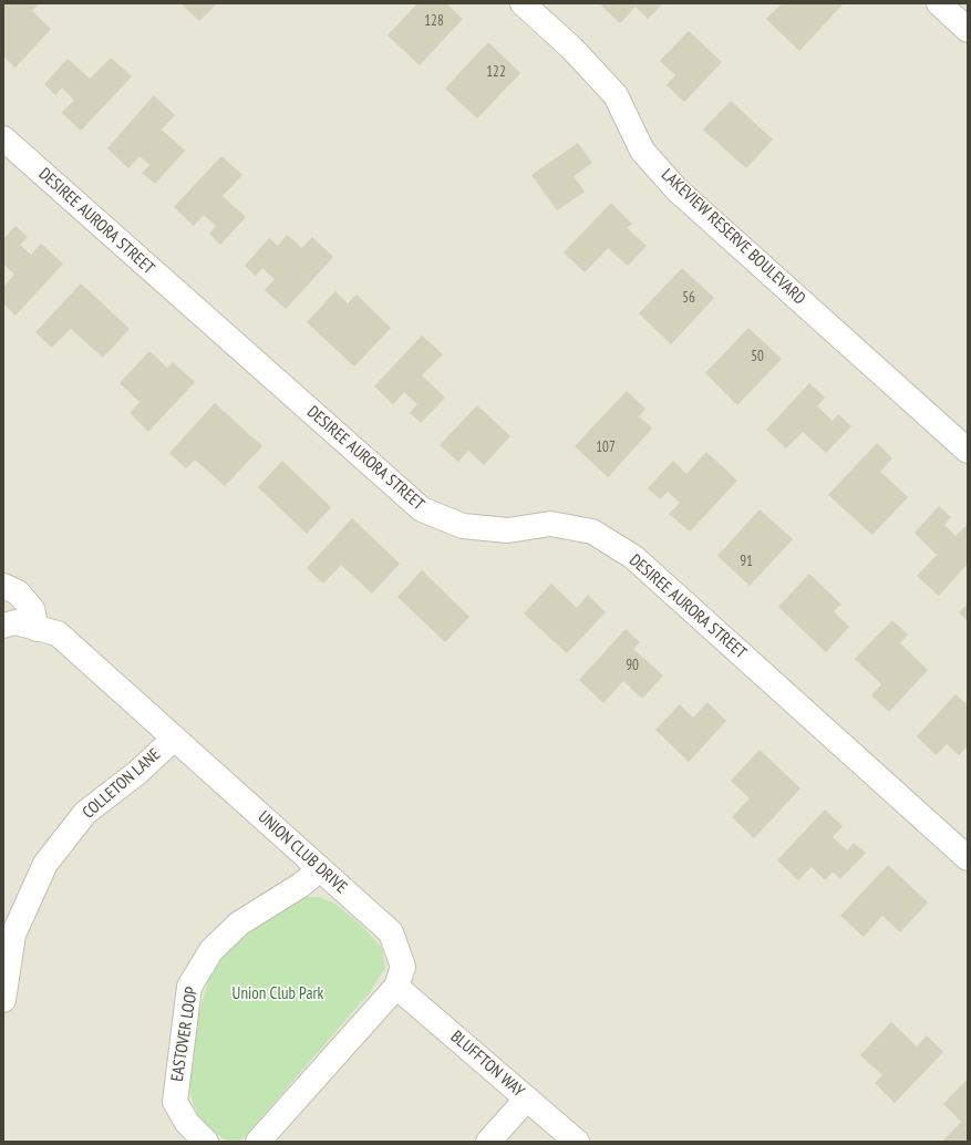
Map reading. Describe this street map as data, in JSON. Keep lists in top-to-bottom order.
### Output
{
  "streets": {
    "street": [
      "DESIREE AURORA STREET",
      "LAKEVIEW RESERVE BOULEVARD",
      "COLLETON LANE",
      "UNION CLUB DRIVE",
      "EASTOVER LOOP",
      "BLUFFTON WAY"
    ]
  },
  "crossings": [
    ["COLLETON LANE", "UNION CLUB DRIVE"],
    ["UNION CLUB DRIVE", "EASTOVER LOOP"],
    ["UNION CLUB DRIVE", "BLUFFTON WAY"]
  ],
  "parks": ["Union Club Park"],
  "house_numbers": [
    "128",
    "122",
    "56",
    "50",
    "107",
    "91",
    "90"
  ]
}
